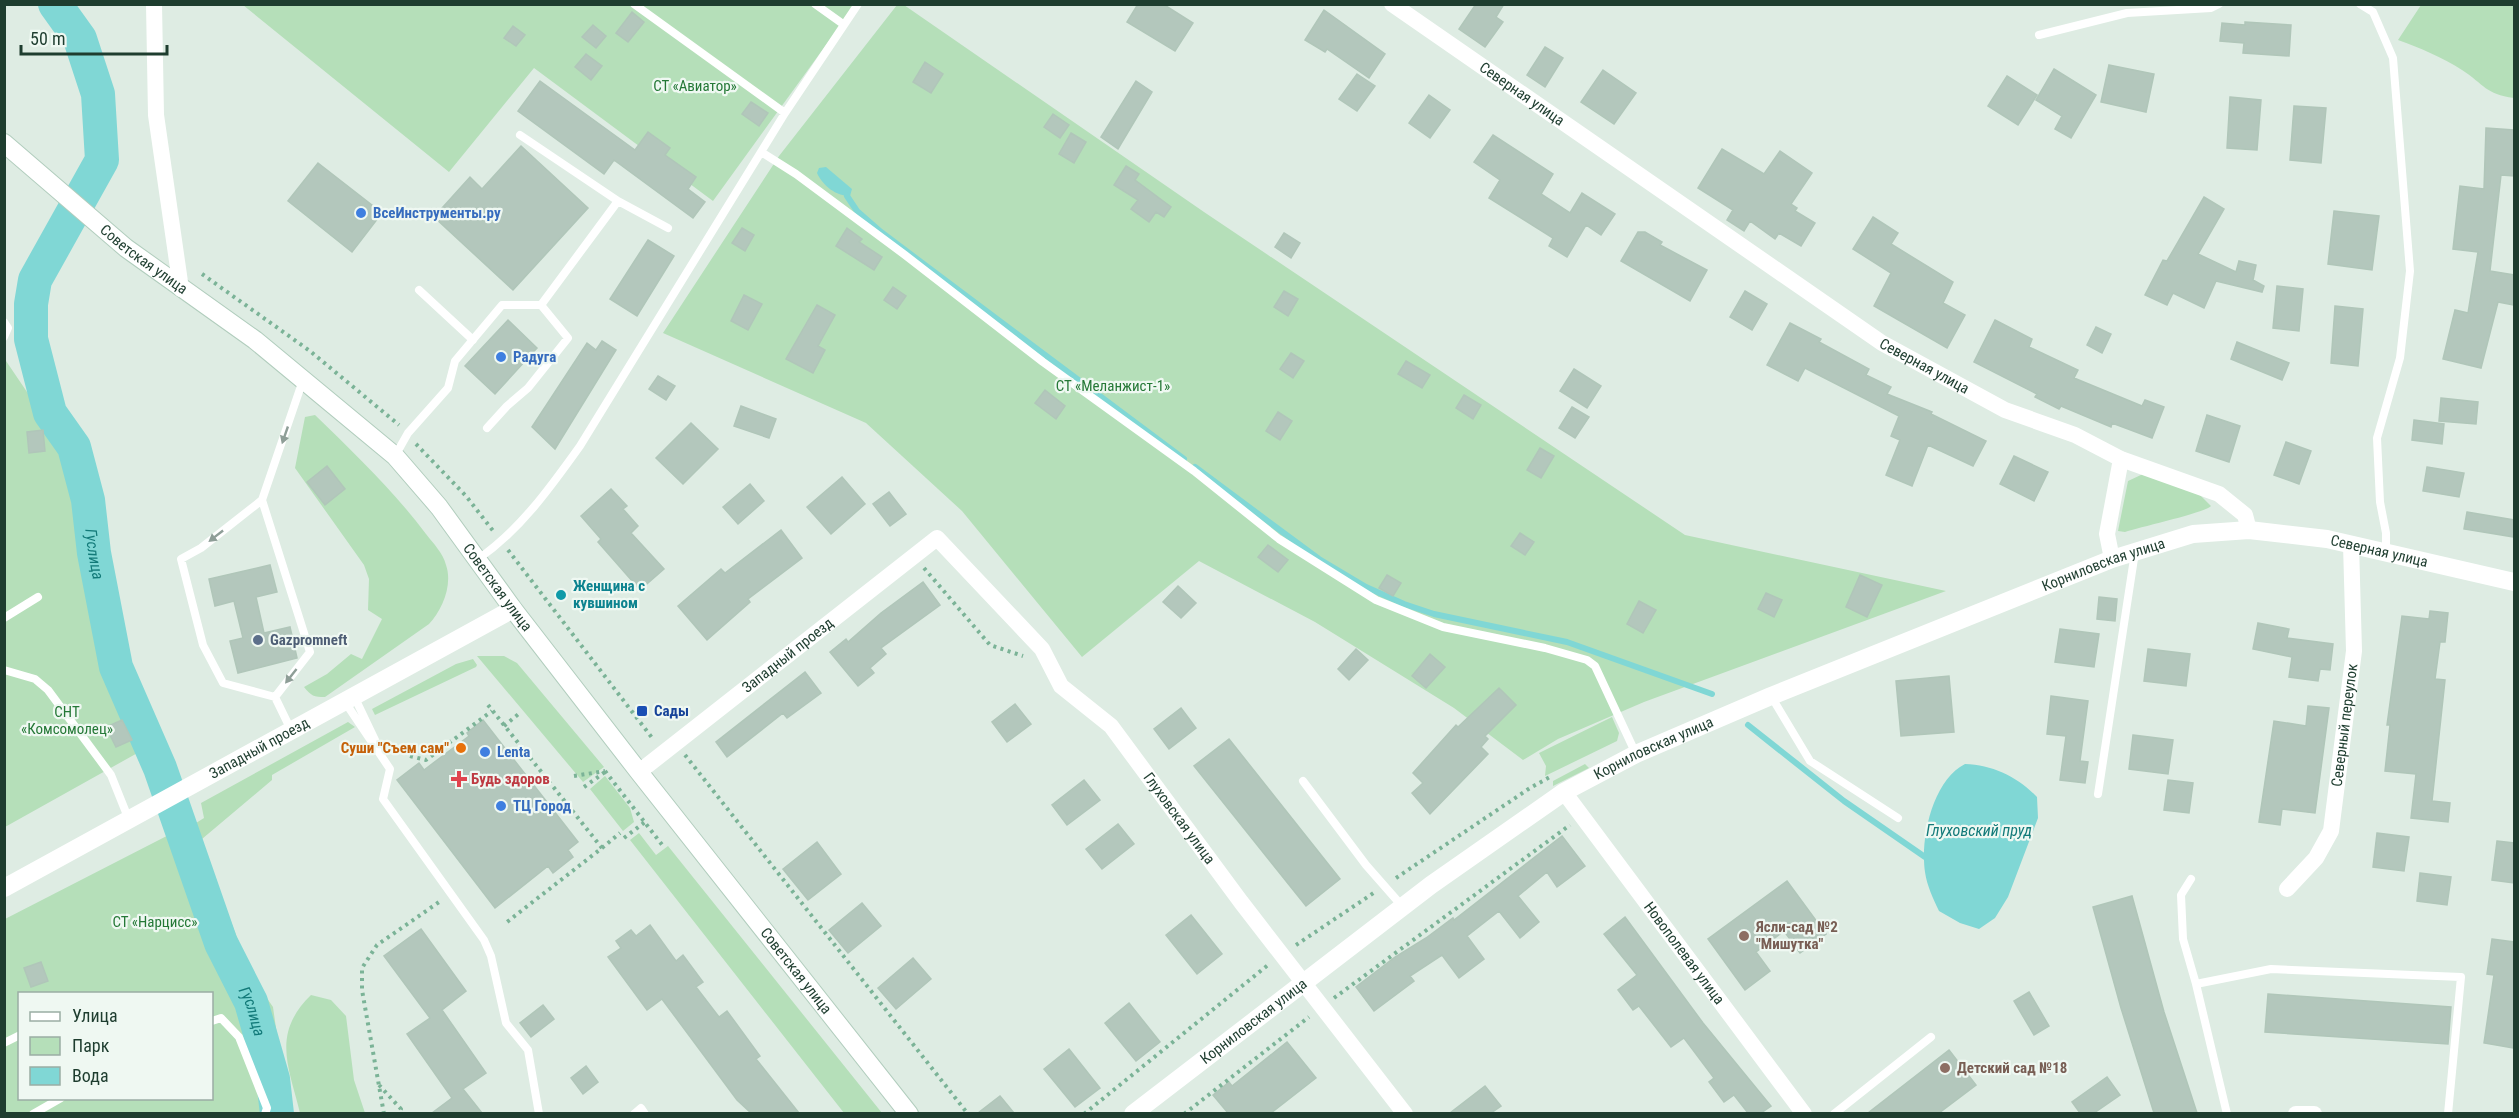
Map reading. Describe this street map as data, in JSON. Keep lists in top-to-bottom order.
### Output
{
  "streets": {
    "street": [
      "Северная улица",
      "Советская улица",
      "Корниловская улица",
      "Западный проезд",
      "Северный переулок",
      "Глуховская улица",
      "Новополевая улица"
    ]
  },
  "crossings": [
    ["Северная улица", "Корниловская улица"],
    ["Северная улица", "Северный переулок"],
    ["Советская улица", "Западный проезд"],
    ["Корниловская улица", "Глуховская улица"],
    ["Корниловская улица", "Новополевая улица"],
    ["Западный проезд", "Глуховская улица"]
  ],
  "water": ["Гуслица", "Глуховский пруд"],
  "parks": [
    "СТ «Авиатор»",
    "СТ «Меланжист-1»",
    "СНТ «Комсомолец»",
    "СТ «Нарцисс»"
  ],
  "places": {
    "other": [
      "ВсеИнструменты.ру",
      "Радуга",
      "Женщина с кувшином",
      "Gazpromneft",
      "Суши \"Съем сам\"",
      "Lenta",
      "ТЦ Город",
      "Ясли-сад №2 \"Мишутка\"",
      "Детский сад №18"
    ],
    "transit": ["Сады"],
    "health": ["Будь здоров"]
  },
  "legend": ["Улица", "Парк", "Вода"],
  "scale_bar": "50 m"
}
